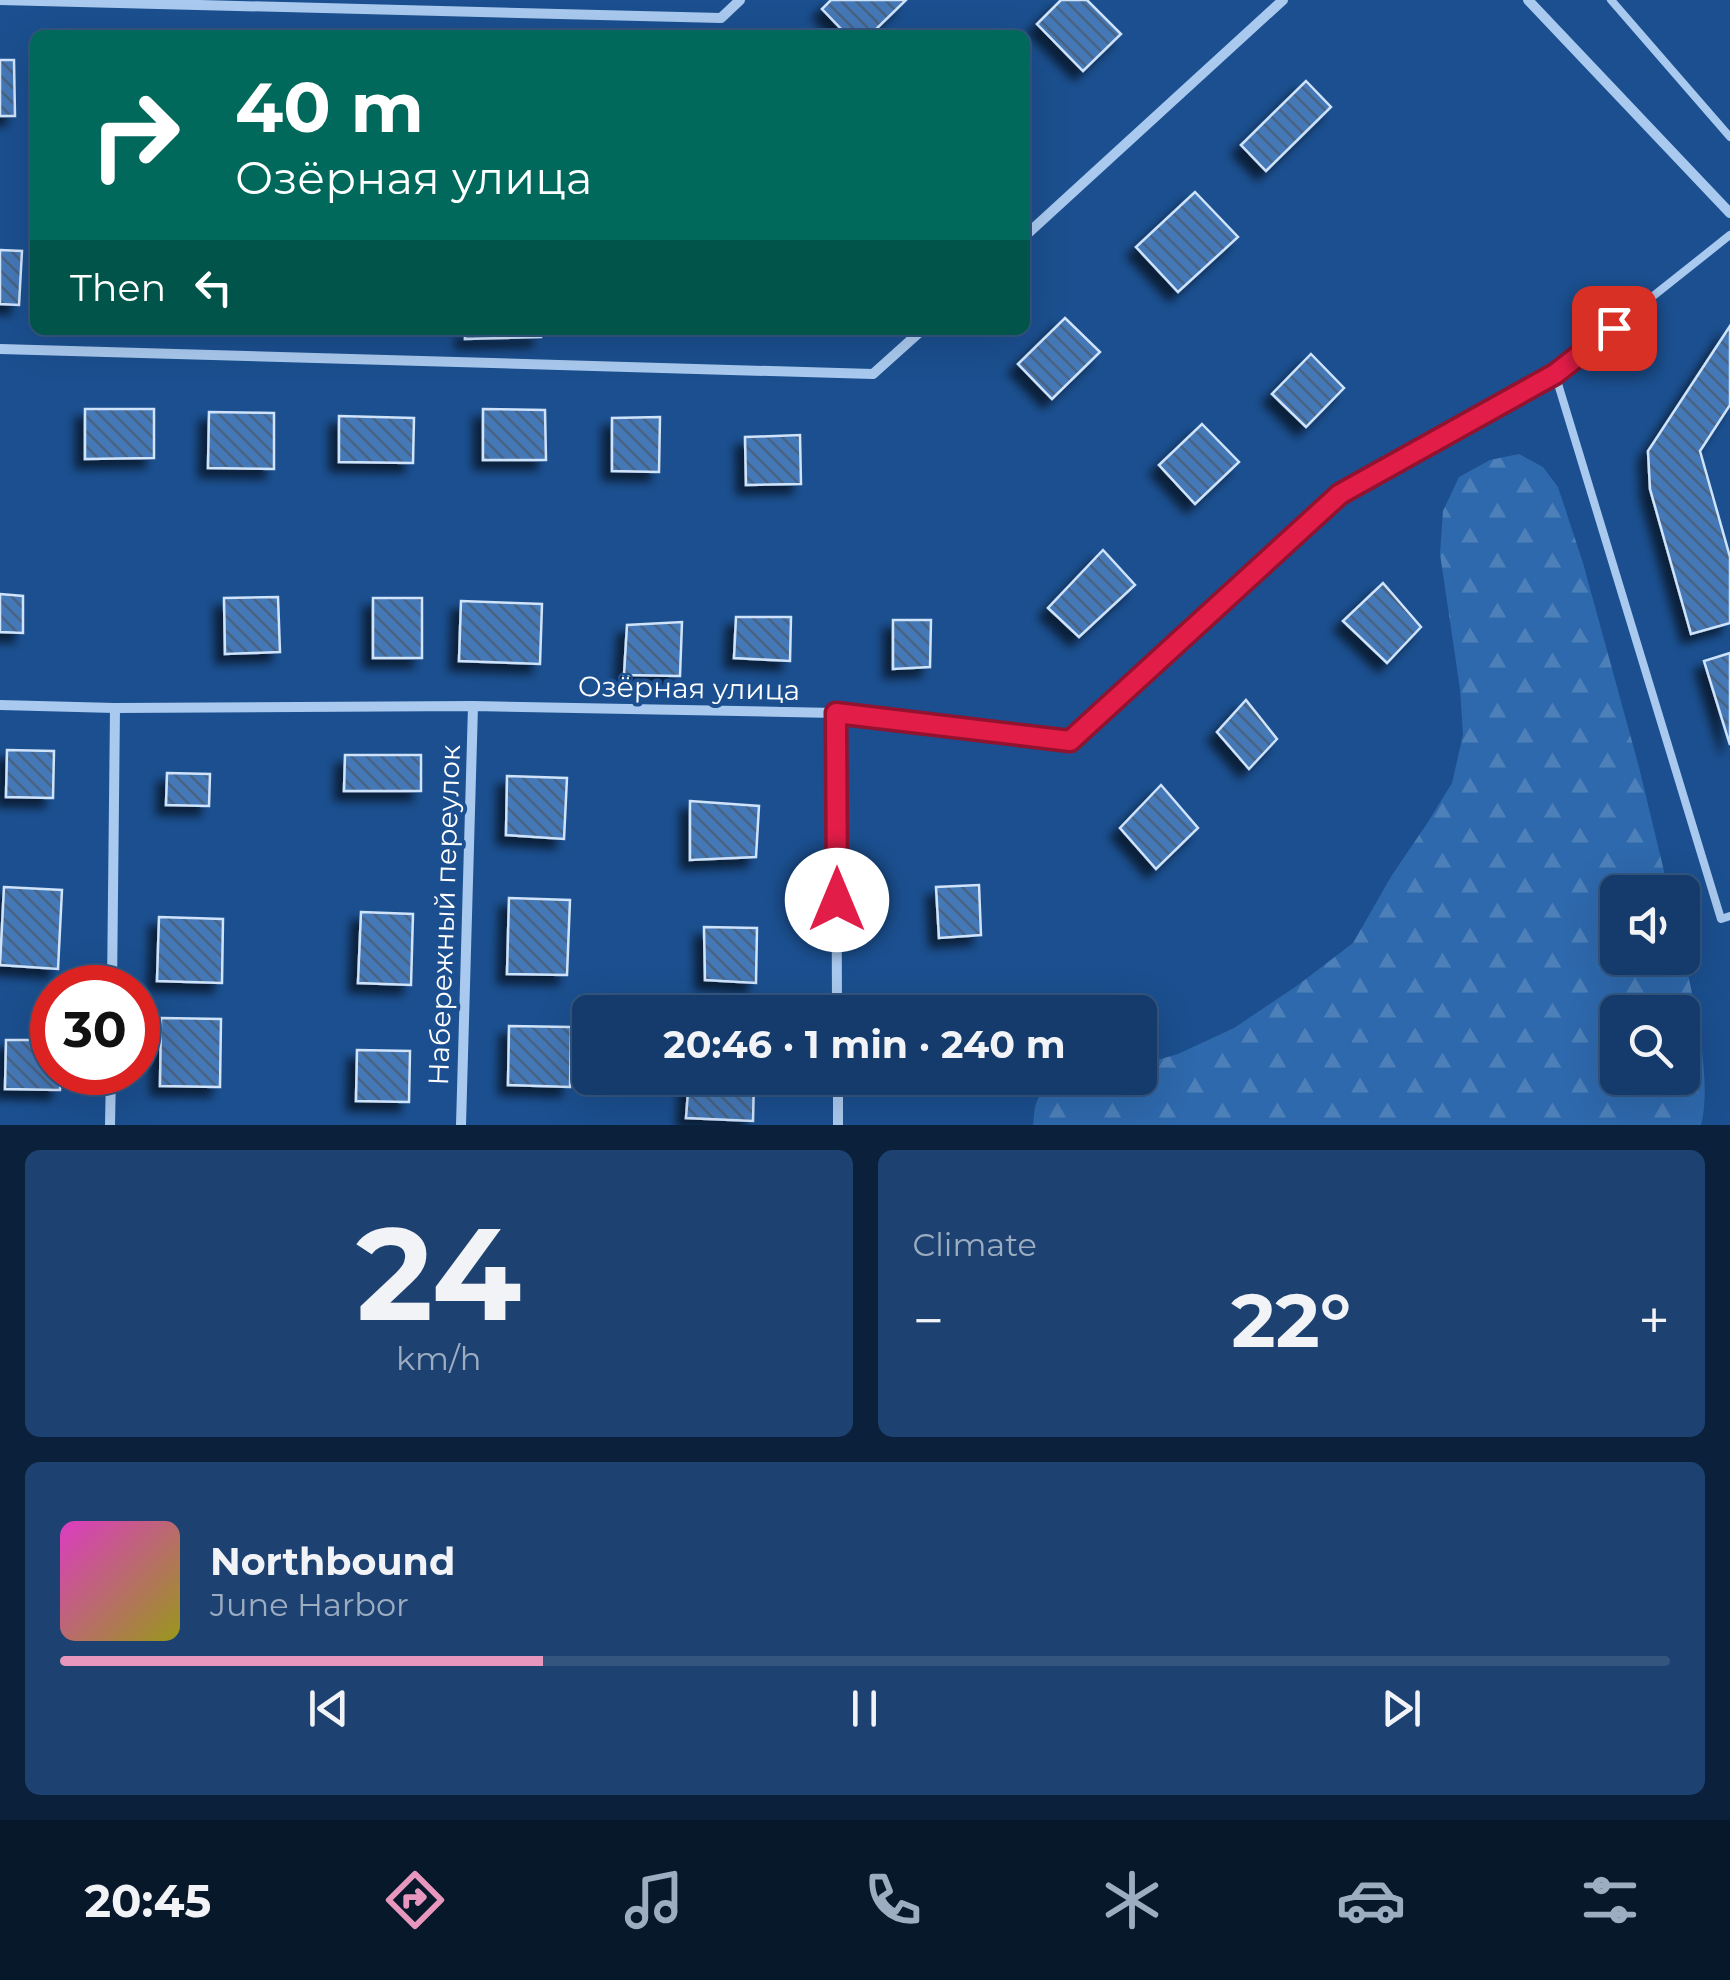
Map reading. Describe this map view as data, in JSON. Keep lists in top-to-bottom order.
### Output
{
  "streets": {
    "street": ["Озёрная улица", "Набережный переулок"]
  },
  "crossings": [
    ["Озёрная улица", "Набережный переулок"]
  ],
  "page": {
    "turn": ["40 m", "Озёрная улица"],
    "then": "Then",
    "limit": "30",
    "trip": "20:46 · 1 min · 240 m",
    "tile": [
      ["24", "km/h"],
      "Climate"
    ],
    "heat": ["−", "22°", "+"],
    "song": ["Northbound", "June Harbor"],
    "tabs": "20:45"
  }
}
